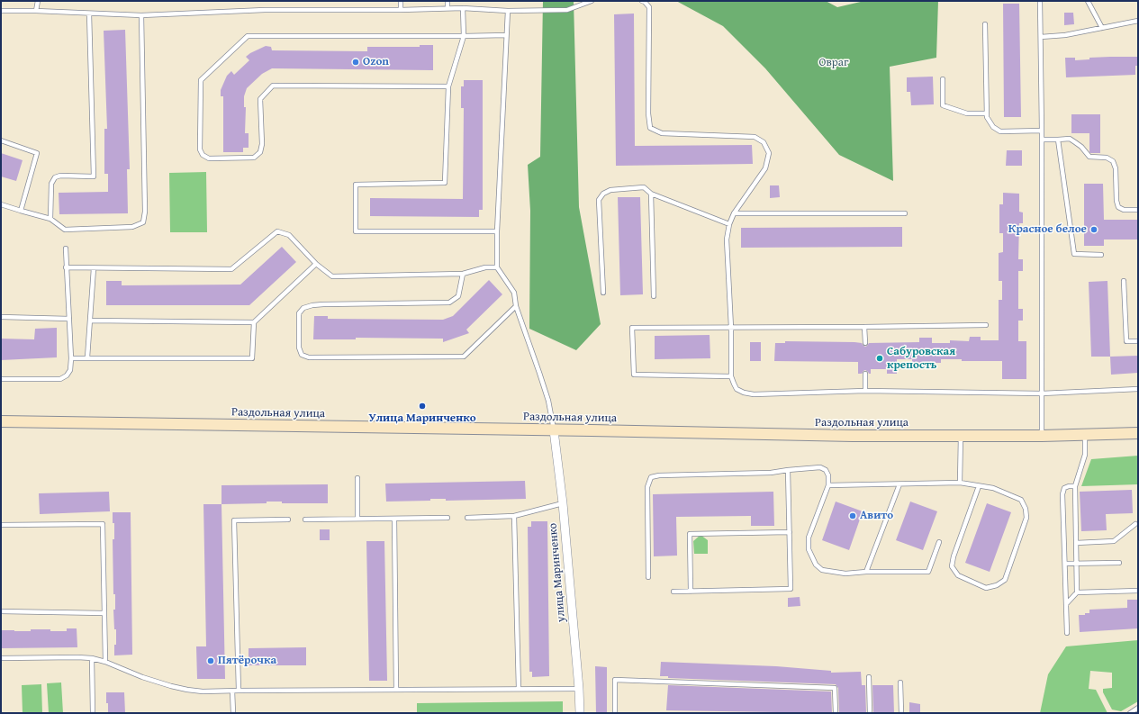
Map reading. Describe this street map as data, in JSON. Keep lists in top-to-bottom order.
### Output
{
  "streets": {
    "main road": ["Раздольная улица"],
    "street": ["улица Маринченко"]
  },
  "crossings": [
    ["Раздольная улица", "улица Маринченко"]
  ],
  "parks": ["Овраг"],
  "places": [
    "Ozon",
    "Красное белое",
    "Сабуровская крепость",
    "Улица Маринченко",
    "Авито",
    "Пятёрочка"
  ]
}
